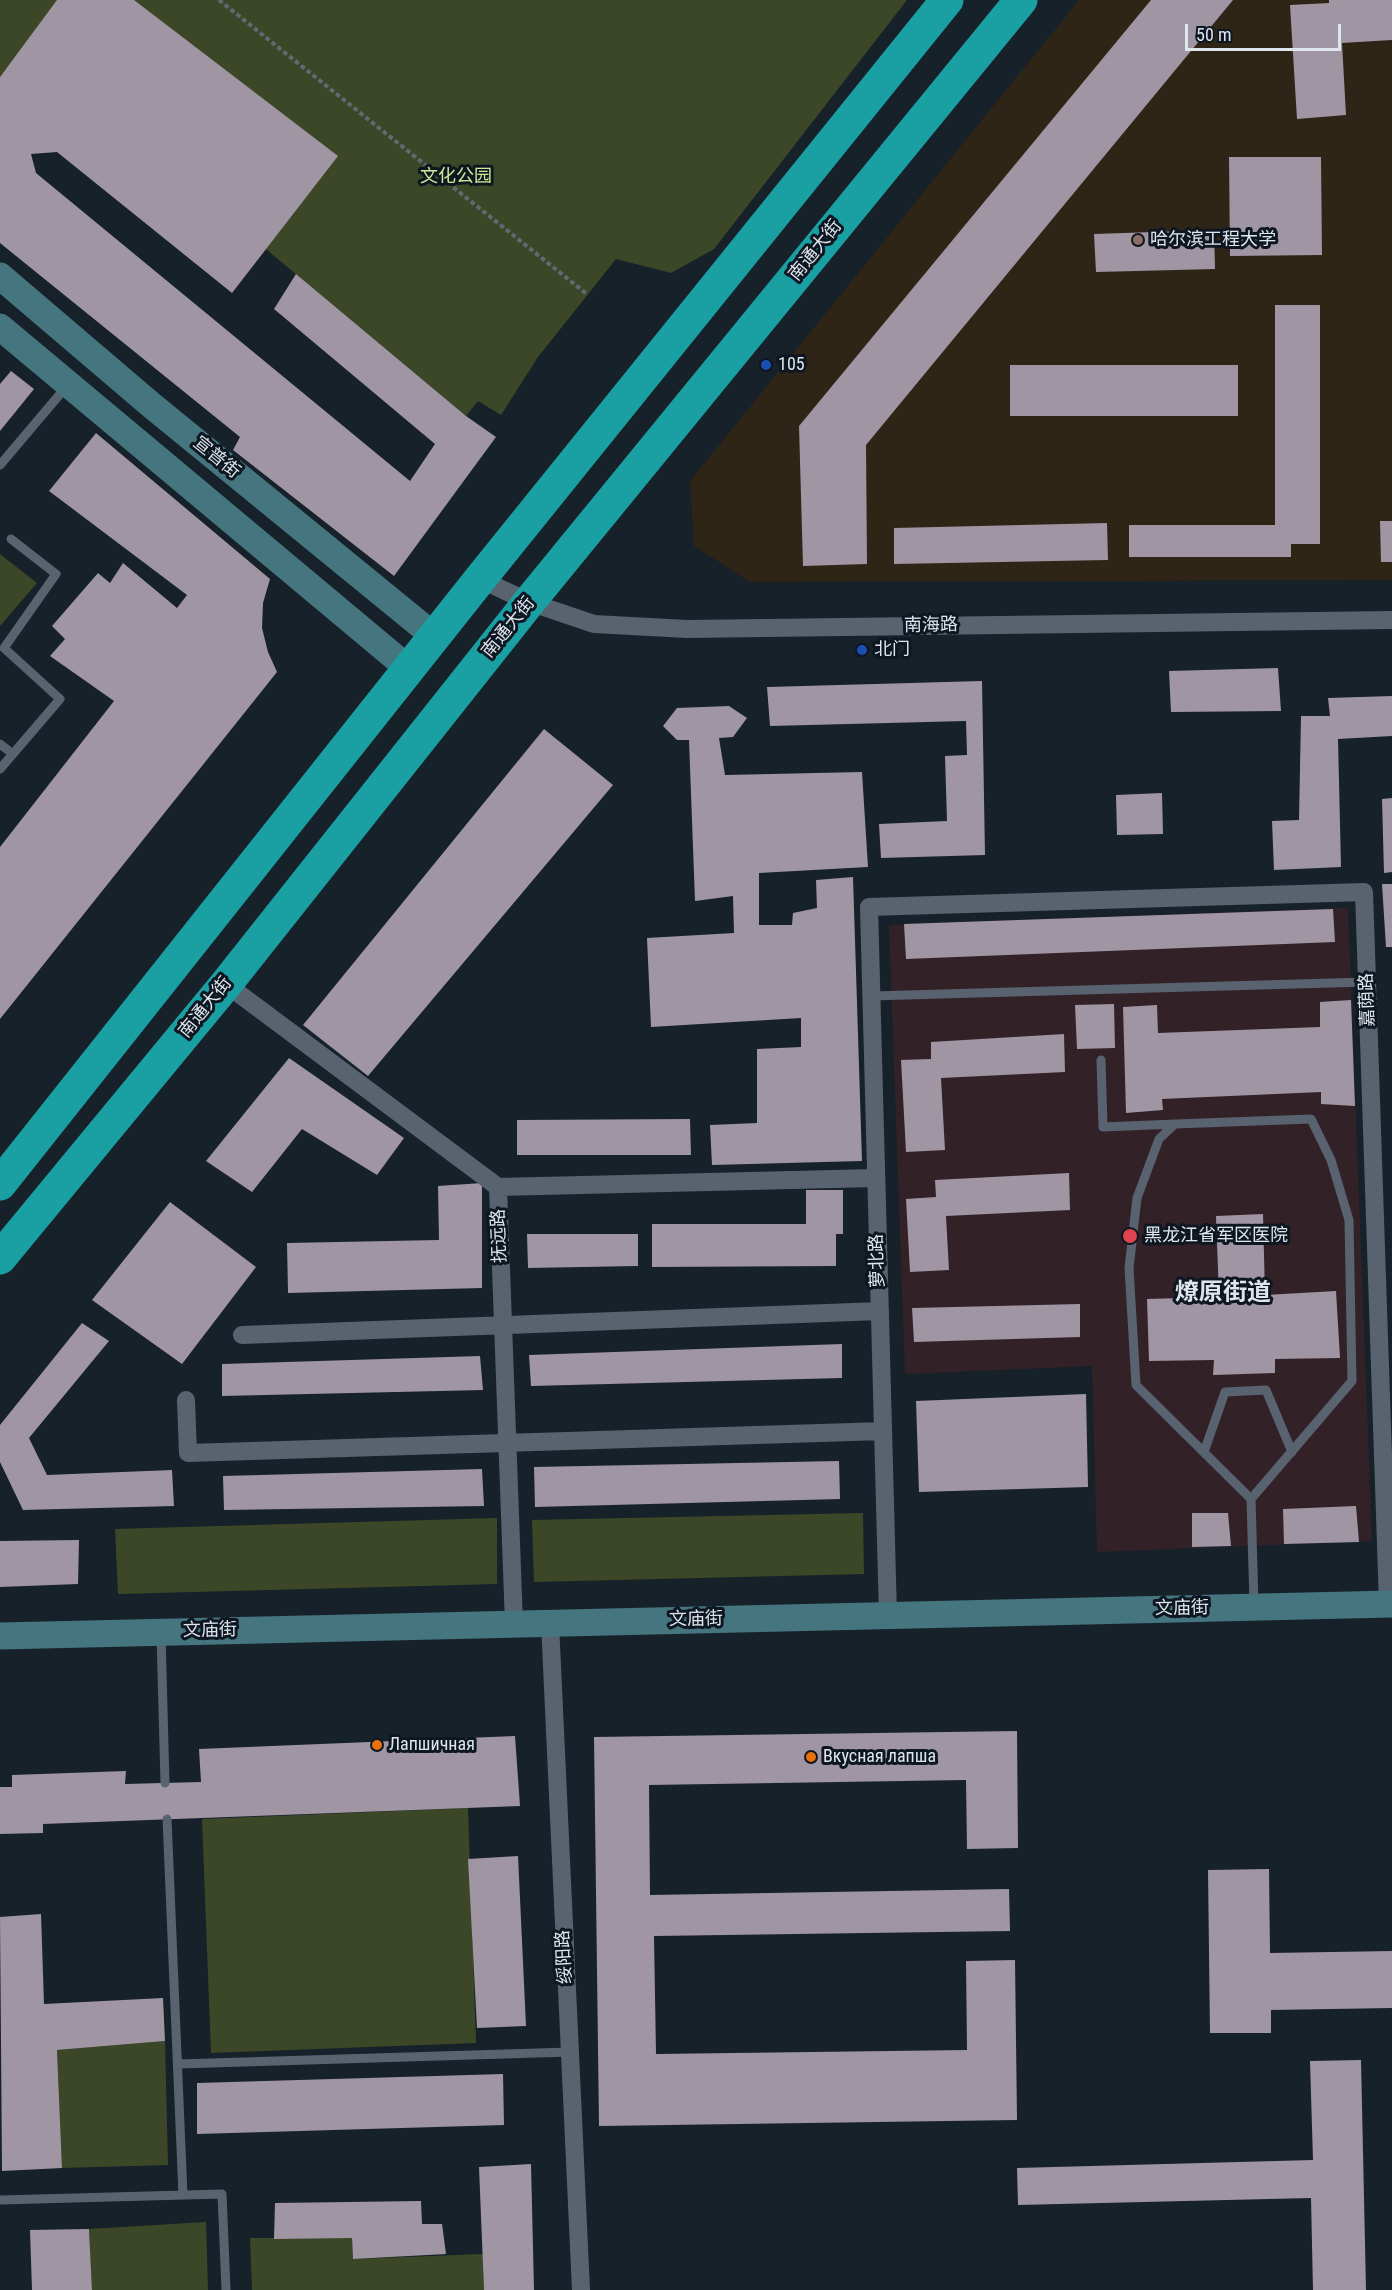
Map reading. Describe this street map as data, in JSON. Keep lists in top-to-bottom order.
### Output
{
  "streets": {
    "highway": ["南通大街"],
    "main road": ["宣普街", "文庙街"],
    "street": [
      "南海路",
      "嘉荫路",
      "抚远路",
      "萝北路",
      "绥阳路"
    ]
  },
  "crossings": [
    ["南通大街", "南海路"],
    ["南通大街", "抚远路"],
    ["嘉荫路", "萝北路"],
    ["嘉荫路", "文庙街"],
    ["抚远路", "文庙街"],
    ["萝北路", "文庙街"],
    ["文庙街", "绥阳路"]
  ],
  "districts": ["燎原街道"],
  "parks": ["文化公园"],
  "places": [
    "哈尔滨工程大学",
    "105",
    "北门",
    "黑龙江省军区医院",
    "Лапшичная",
    "Вкусная лапша"
  ],
  "scale_bar": "50 m"
}
